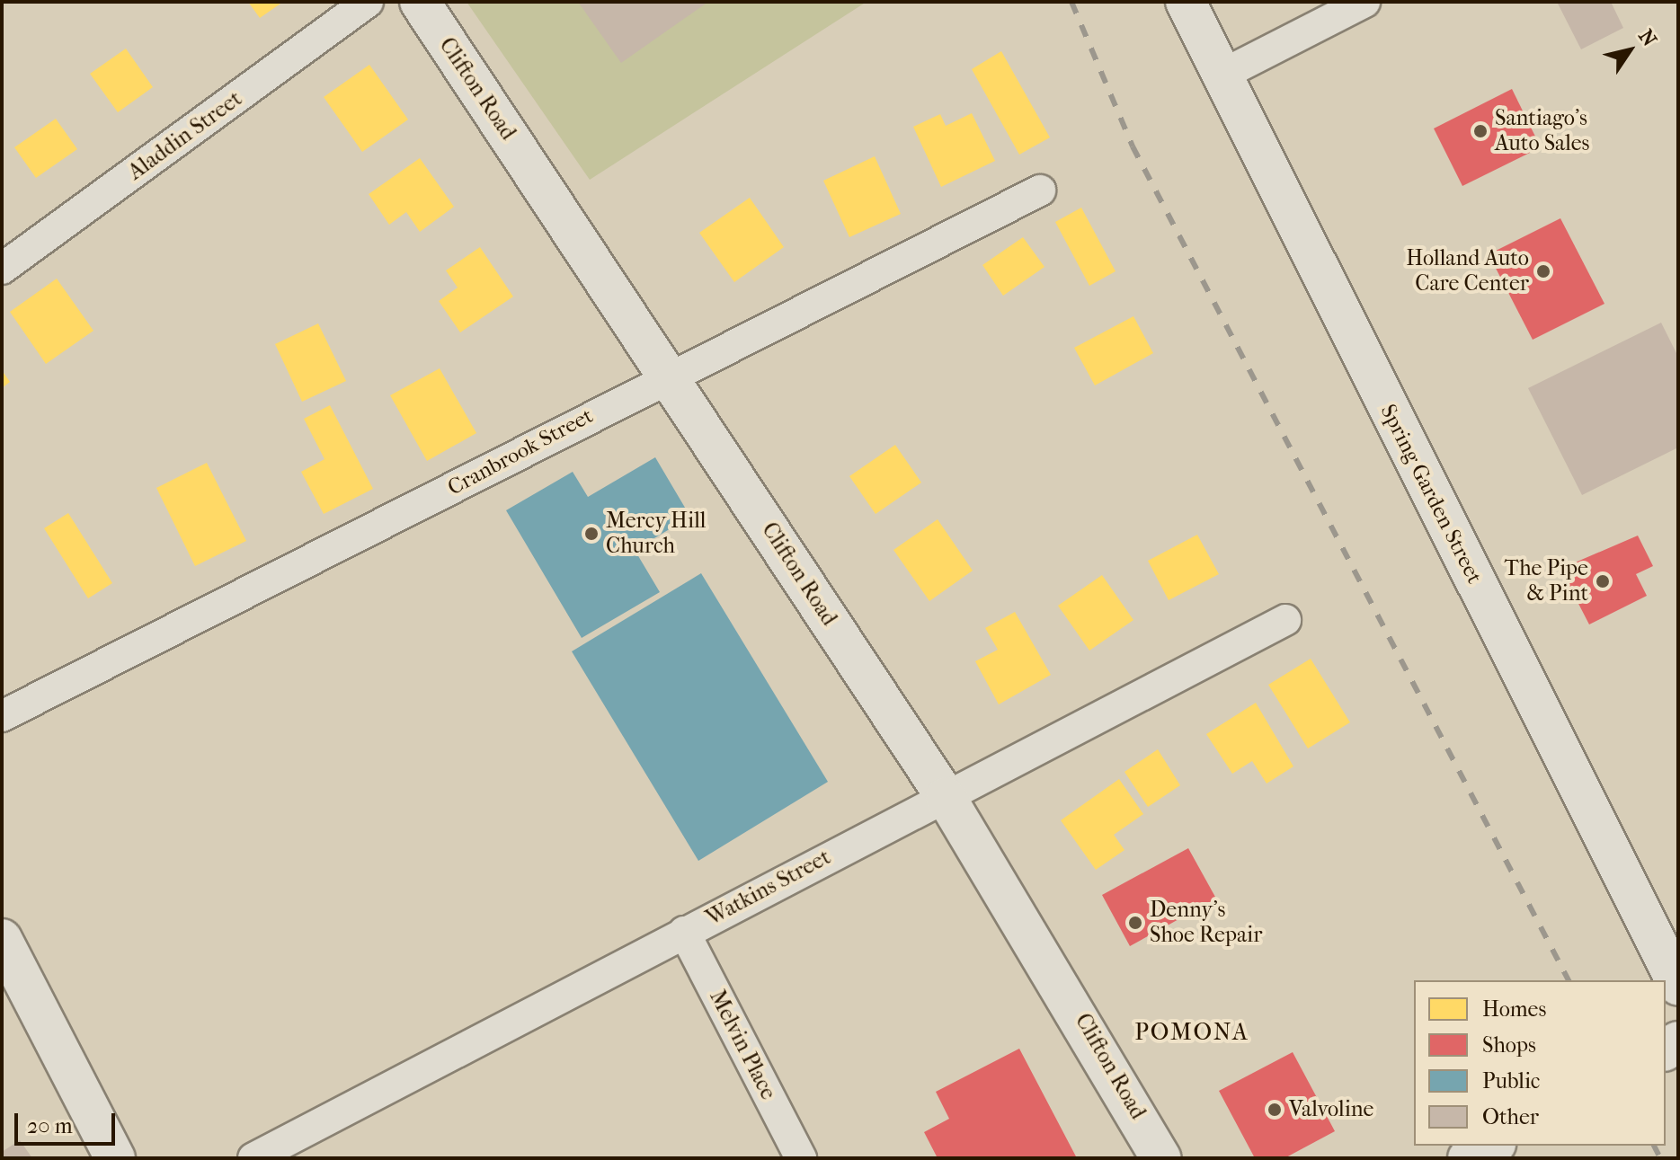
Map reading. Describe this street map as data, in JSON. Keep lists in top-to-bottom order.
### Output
{
  "streets": {
    "street": [
      "Clifton Road",
      "Aladdin Street",
      "Cranbrook Street",
      "Spring Garden Street",
      "Watkins Street",
      "Melvin Place"
    ]
  },
  "crossings": [
    ["Clifton Road", "Cranbrook Street"],
    ["Clifton Road", "Watkins Street"],
    ["Watkins Street", "Melvin Place"]
  ],
  "districts": ["POMONA"],
  "places": [
    "Santiago's Auto Sales",
    "Holland Auto Care Center",
    "Mercy Hill Church",
    "The Pipe & Pint",
    "Denny's Shoe Repair",
    "Valvoline"
  ],
  "legend": [
    "Homes",
    "Shops",
    "Public",
    "Other"
  ],
  "scale_bar": "20 m",
  "north": "top right"
}
